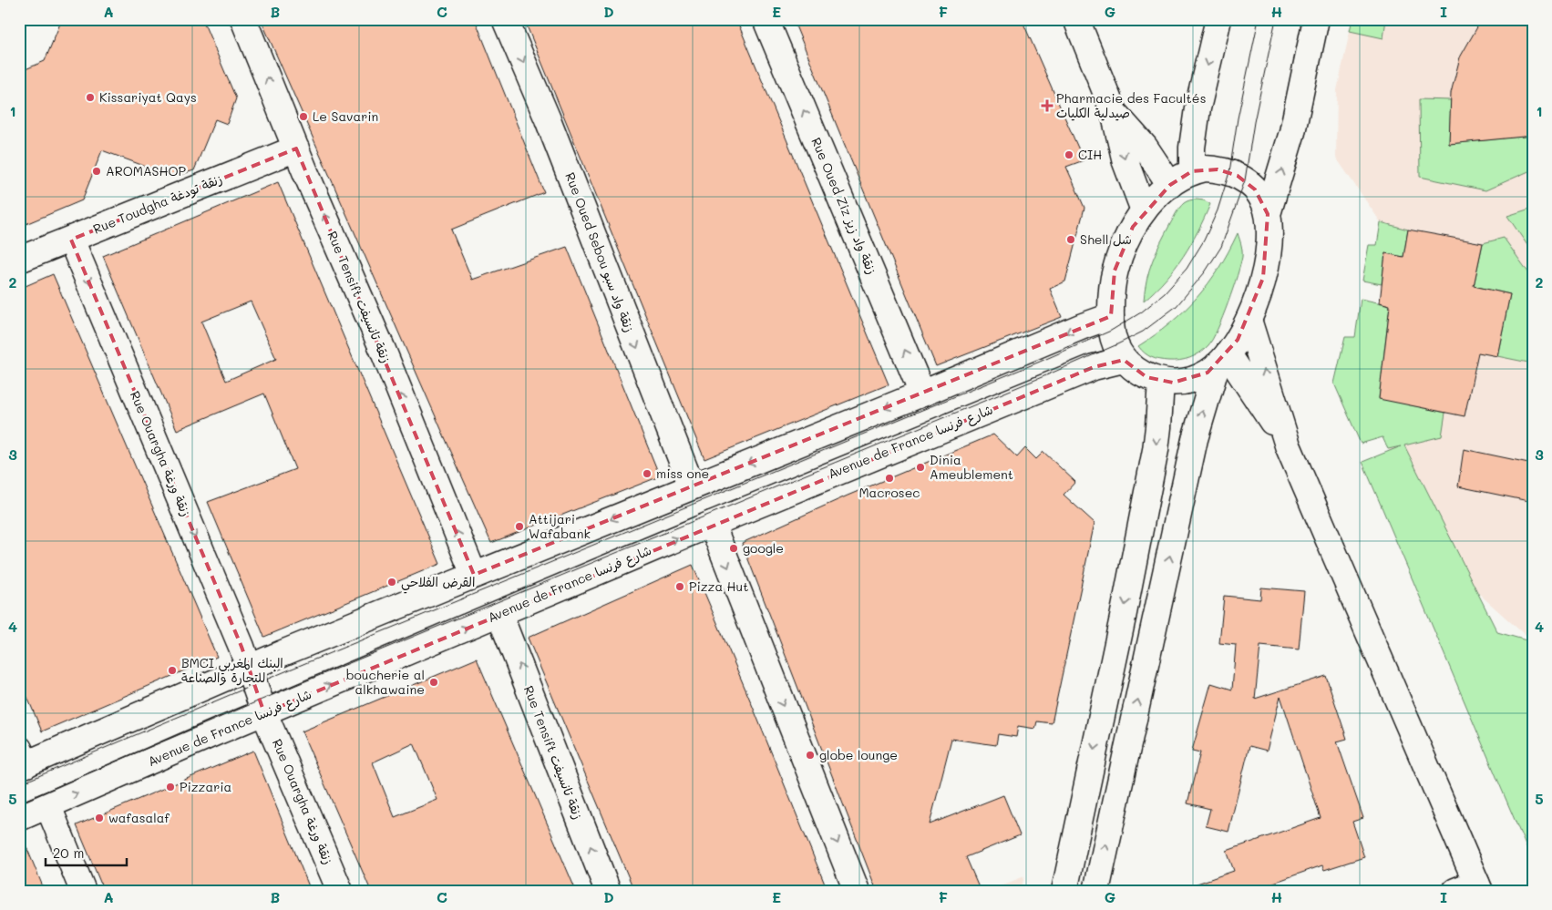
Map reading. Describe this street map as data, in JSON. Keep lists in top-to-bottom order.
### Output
{
  "streets": {
    "street": [
      "Rue Toudgha زنقة تودغة",
      "Rue Oued Ziz زنقة واد زيز",
      "Rue Oued Sebou زنقة واد سبو",
      "Rue Tensift زنقة تانسيفت",
      "Avenue de France شارع فرنسا",
      "Rue Ouargha زنقة ورغة"
    ]
  },
  "crossings": [
    ["Rue Toudgha زنقة تودغة", "Rue Tensift زنقة تانسيفت"],
    ["Rue Toudgha زنقة تودغة", "Rue Ouargha زنقة ورغة"],
    ["Rue Tensift زنقة تانسيفت", "Avenue de France شارع فرنسا"],
    ["Avenue de France شارع فرنسا", "Rue Ouargha زنقة ورغة"]
  ],
  "one_way": [
    "Rue Oued Ziz زنقة واد زيز",
    "Rue Oued Sebou زنقة واد سبو",
    "Rue Tensift زنقة تانسيفت",
    "Rue Ouargha زنقة ورغة"
  ],
  "places": {
    "other": [
      "Kissariyat Qays",
      "Le Savarin",
      "CIH",
      "AROMASHOP",
      "Shell شل",
      "Dinia Ameublement",
      "miss one",
      "Macrosec",
      "Attijari Wafabank",
      "google",
      "القرض الفلاحي",
      "Pizza Hut",
      "BMCI البنك المغربي للتجارة والصناعة",
      "boucherie al alkhawaine",
      "globe lounge",
      "Pizzaria",
      "wafasalaf"
    ],
    "health": ["Pharmacie des Facultés صيدلية الكليات"]
  },
  "scale_bar": "20 m",
  "grid": {
    "columns": [
      "A",
      "B",
      "C",
      "D",
      "E",
      "F",
      "G",
      "H",
      "I"
    ],
    "rows": [
      "1",
      "2",
      "3",
      "4",
      "5"
    ]
  }
}
